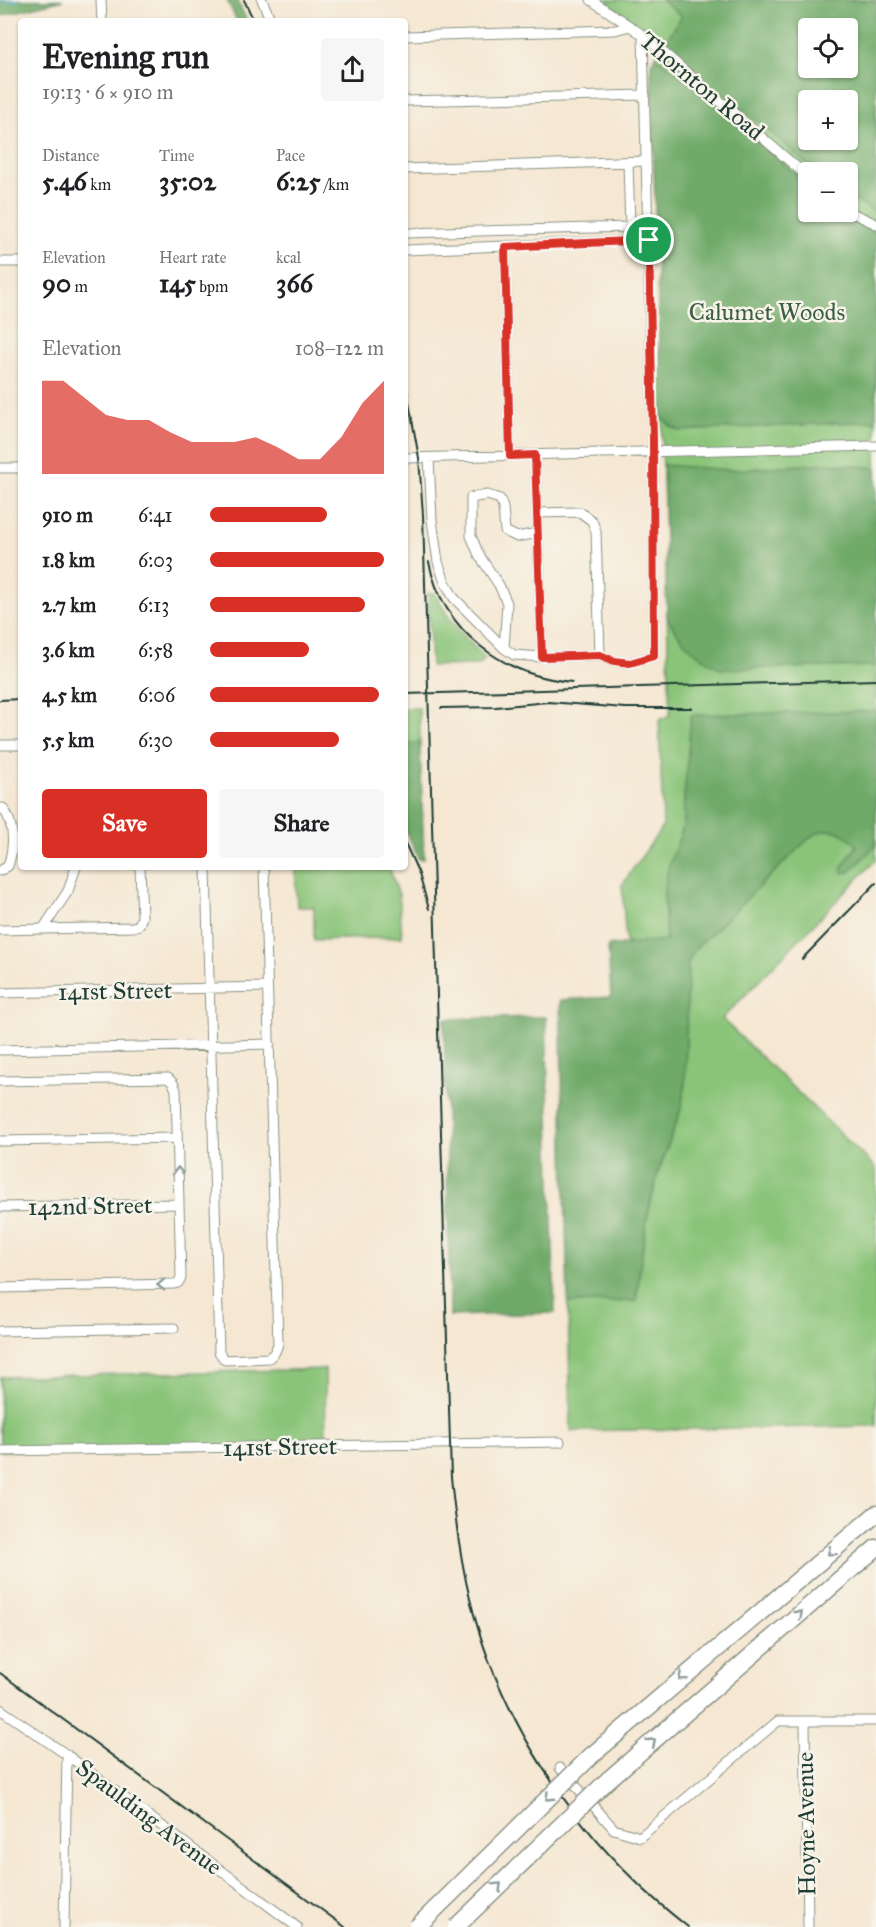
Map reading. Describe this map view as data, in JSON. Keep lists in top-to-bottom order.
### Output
{
  "streets": {
    "street": [
      "Thornton Road",
      "141st Street",
      "142nd Street",
      "Spaulding Avenue",
      "Hoyne Avenue"
    ]
  },
  "parks": ["Calumet Woods"],
  "page": {
    "map_buttons": ["+", "−"],
    "heading": ["Evening run", "19:13 · 6 × 910 m"],
    "stats": [
      ["Distance", "5.46 km"],
      ["Time", "35:02"],
      ["Pace", "6:25 /km"],
      ["Elevation", "90 m"],
      ["Heart rate", "145 bpm"],
      ["kcal", "366"]
    ],
    "chart": ["Elevation", "108–122 m"],
    "list": [
      {
        "name": "910 m",
        "note": "6:41"
      },
      {
        "name": "1.8 km",
        "note": "6:03"
      },
      {
        "name": "2.7 km",
        "note": "6:13"
      },
      {
        "name": "3.6 km",
        "note": "6:58"
      },
      {
        "name": "4.5 km",
        "note": "6:06"
      },
      {
        "name": "5.5 km",
        "note": "6:30"
      }
    ],
    "buttons": ["Save", "Share"]
  }
}
